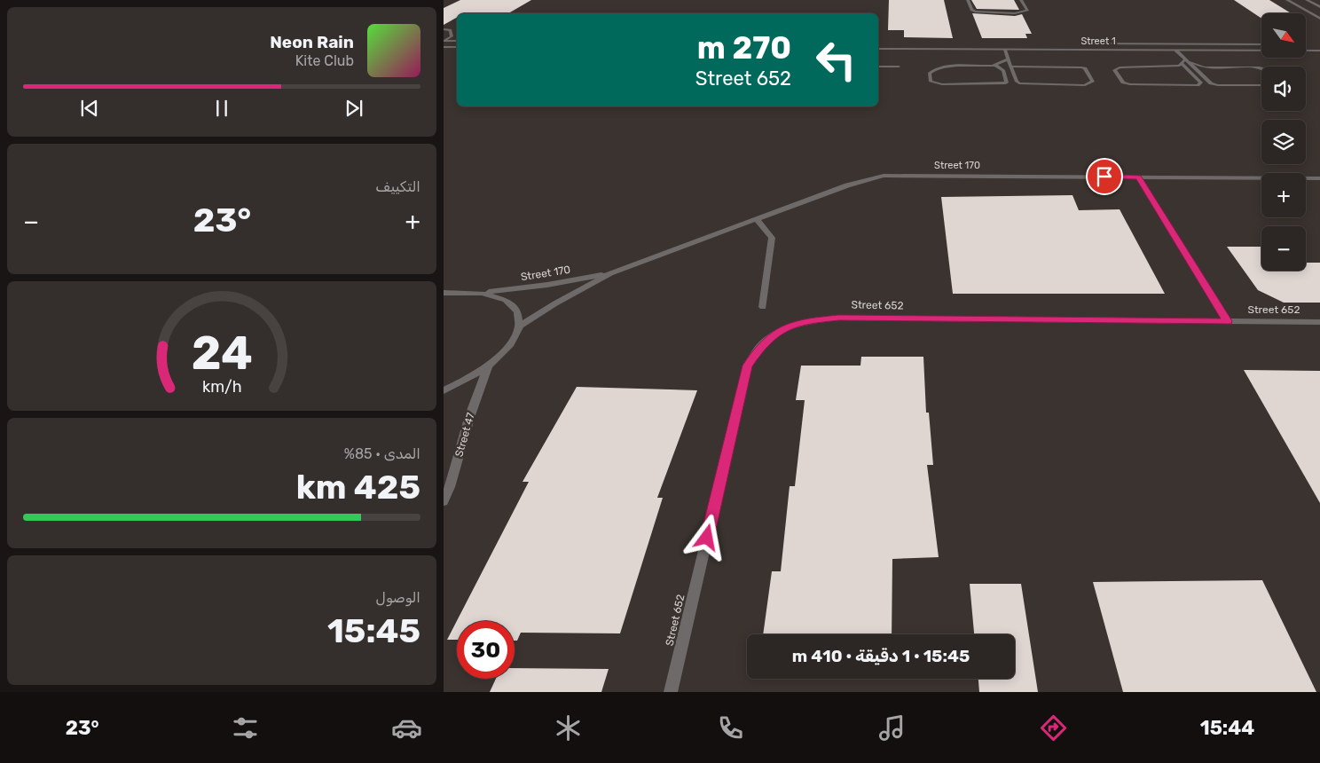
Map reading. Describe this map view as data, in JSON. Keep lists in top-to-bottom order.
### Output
{
  "streets": {
    "street": [
      "Street 1",
      "Street 170",
      "Street 652",
      "Street 47"
    ]
  },
  "north": "bottom right",
  "page": {
    "map_buttons": ["+", "−"],
    "turn": ["270 m", "Street 652"],
    "song": ["Neon Rain", "Kite Club"],
    "tile": [
      "التكييف",
      ["المدى · 85%", "425 km"],
      ["الوصول", "15:45"]
    ],
    "heat": ["−", "23°", "+"],
    "limit": "30",
    "trip": "15:45 · 1 دقيقة · 410 m",
    "tabs": ["15:44", "23°"],
    "gauge": ["24", "km/h"]
  }
}
